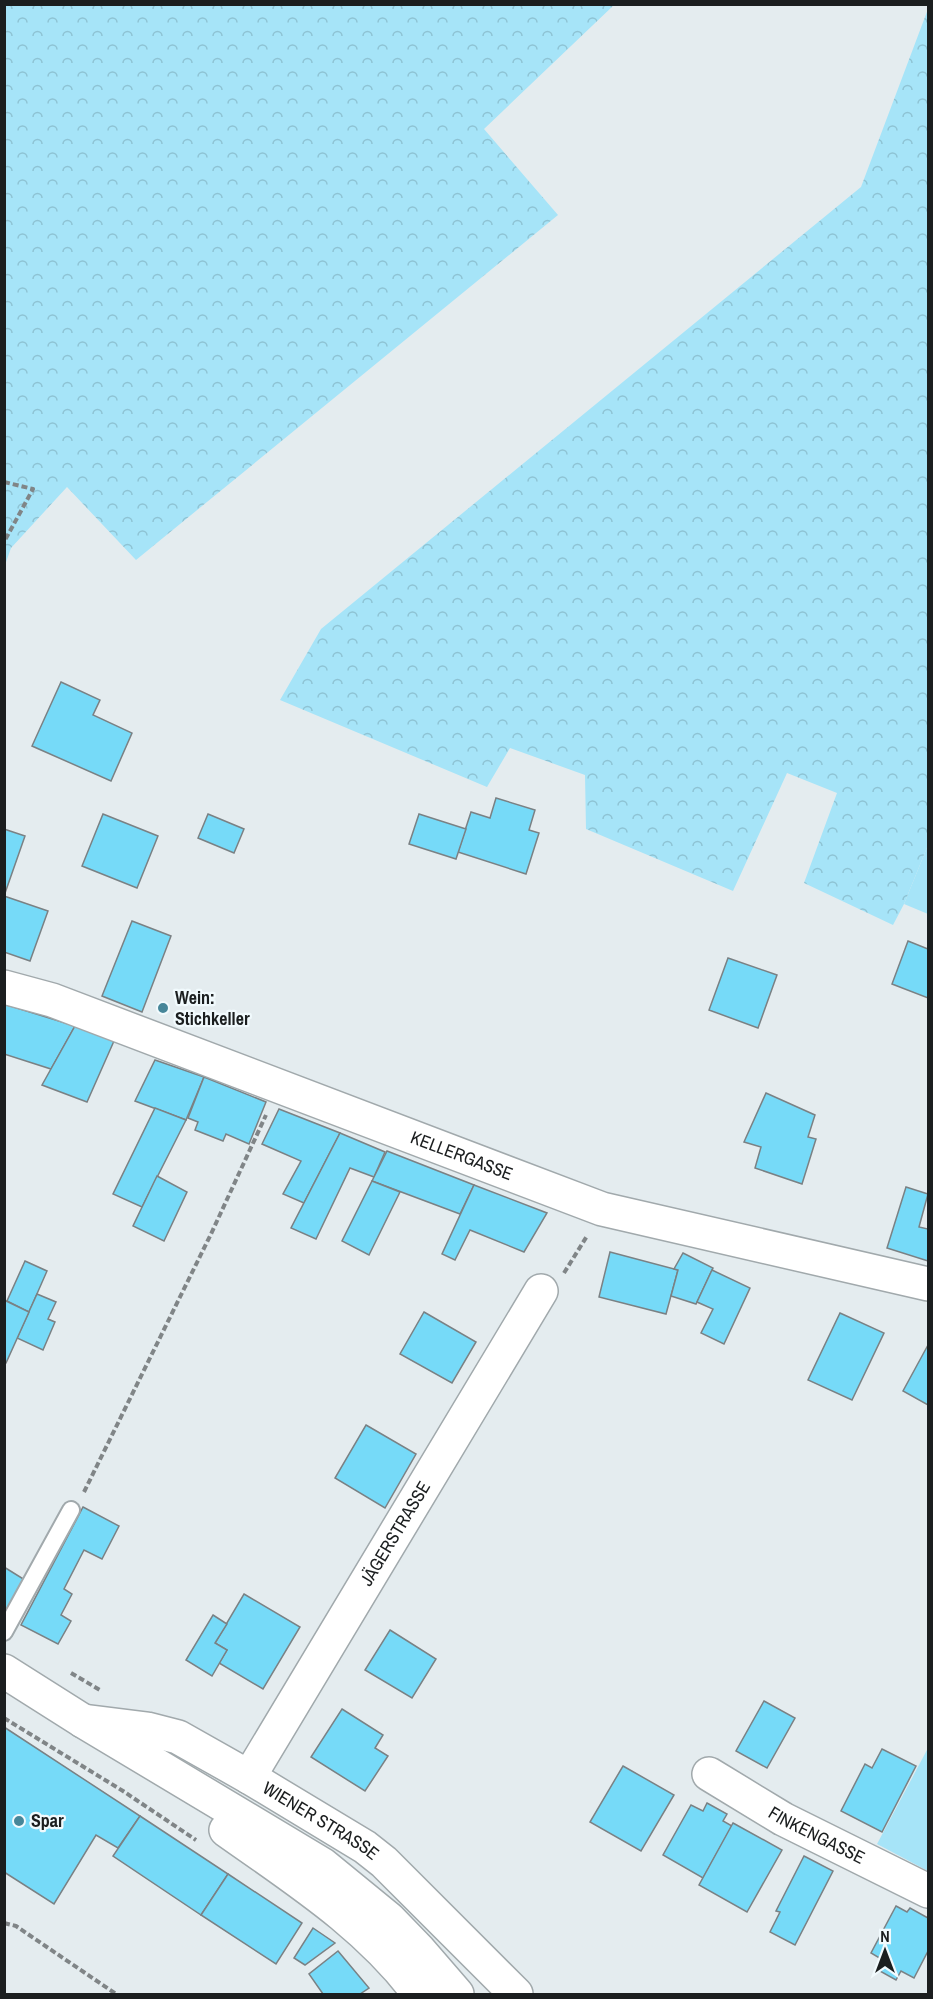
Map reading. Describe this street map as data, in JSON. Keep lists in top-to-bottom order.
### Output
{
  "streets": {
    "street": [
      "KELLERGASSE",
      "JÄGERSTRASSE",
      "WIENER STRASSE",
      "FINKENGASSE"
    ]
  },
  "crossings": [
    ["JÄGERSTRASSE", "WIENER STRASSE"]
  ],
  "places": ["Wein: Stichkeller", "Spar"],
  "north": "top"
}
